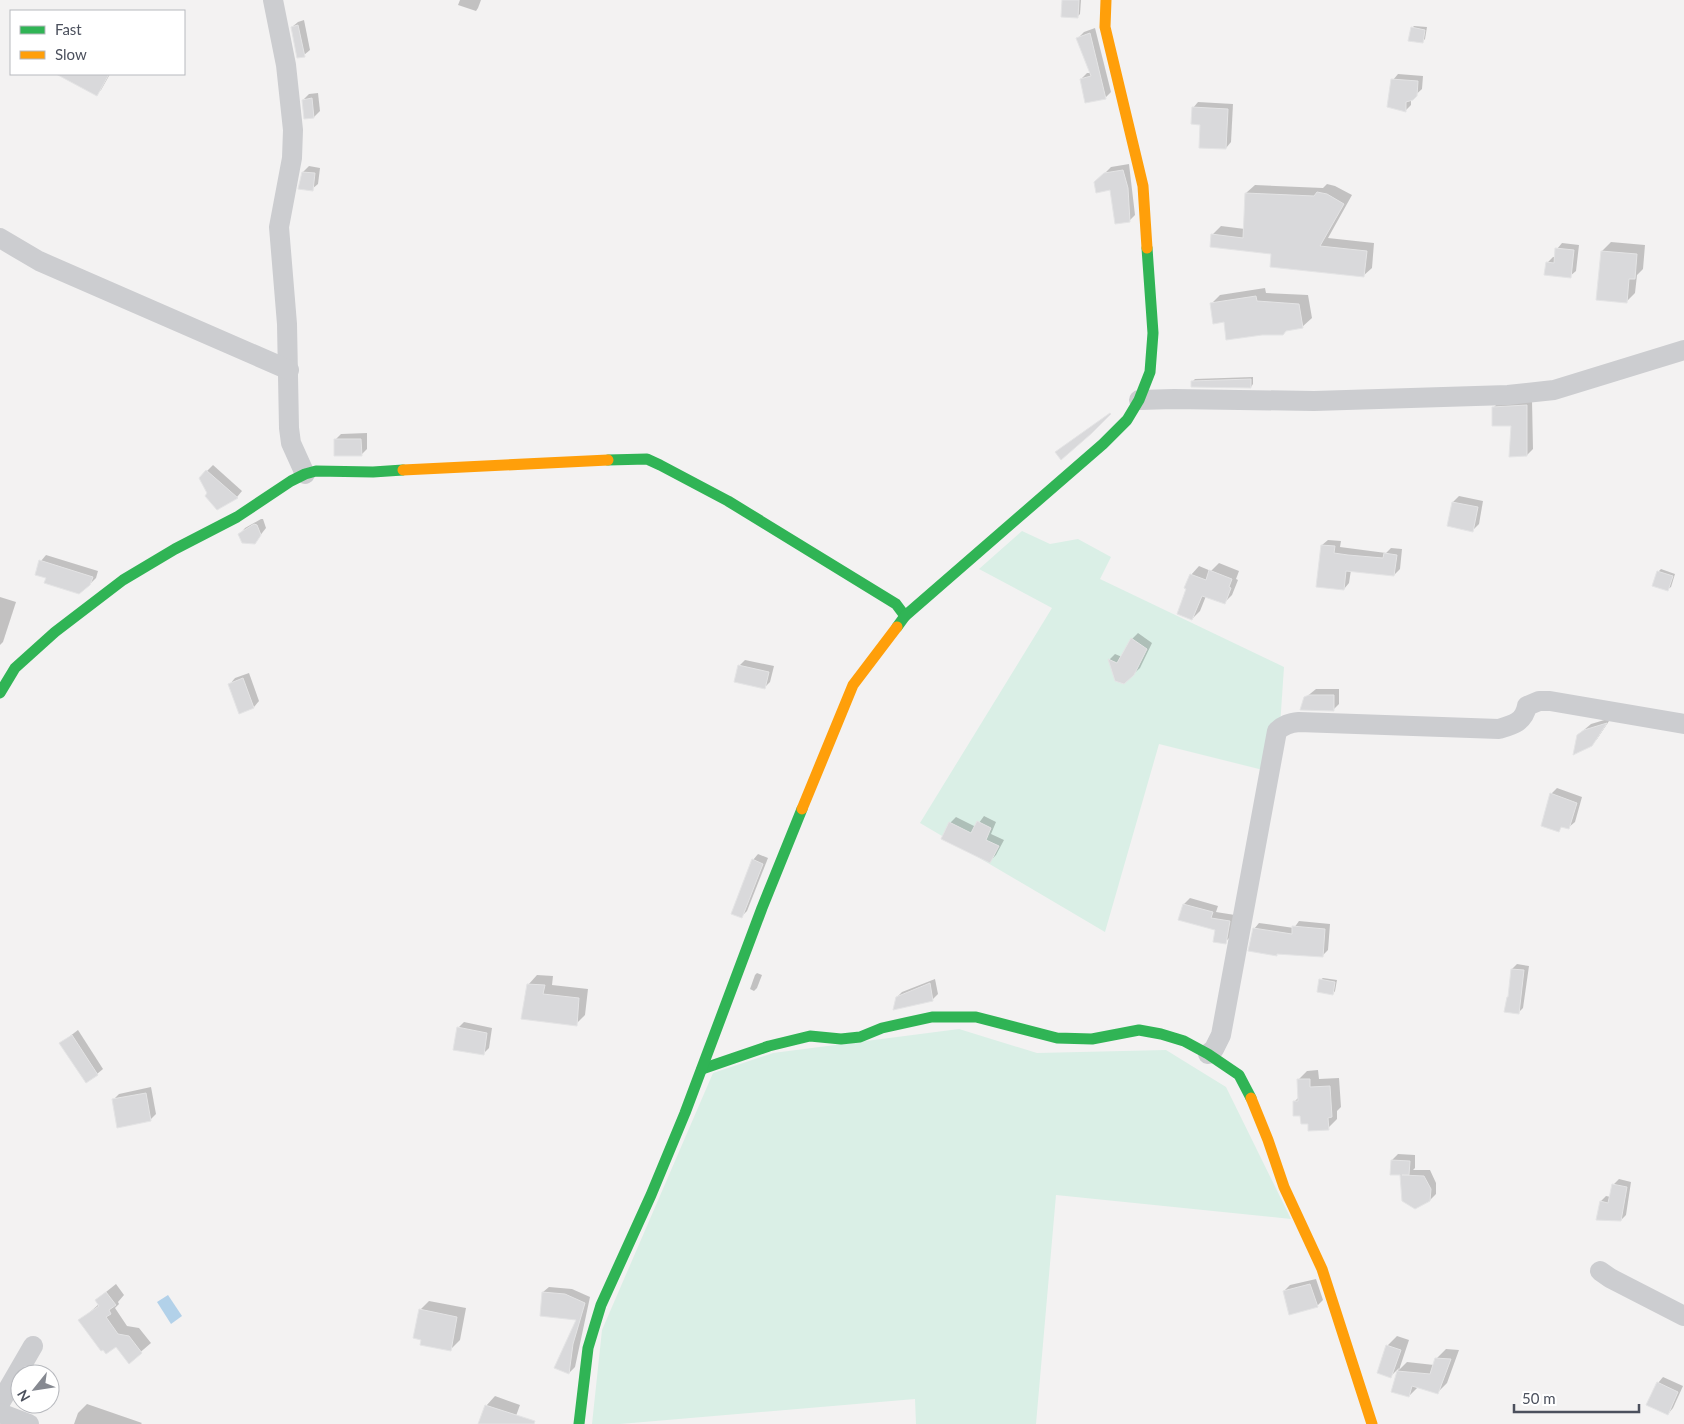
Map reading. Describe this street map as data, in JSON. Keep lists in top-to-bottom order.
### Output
{
  "legend": ["Fast", "Slow"],
  "scale_bar": "50 m",
  "north": "bottom left"
}
